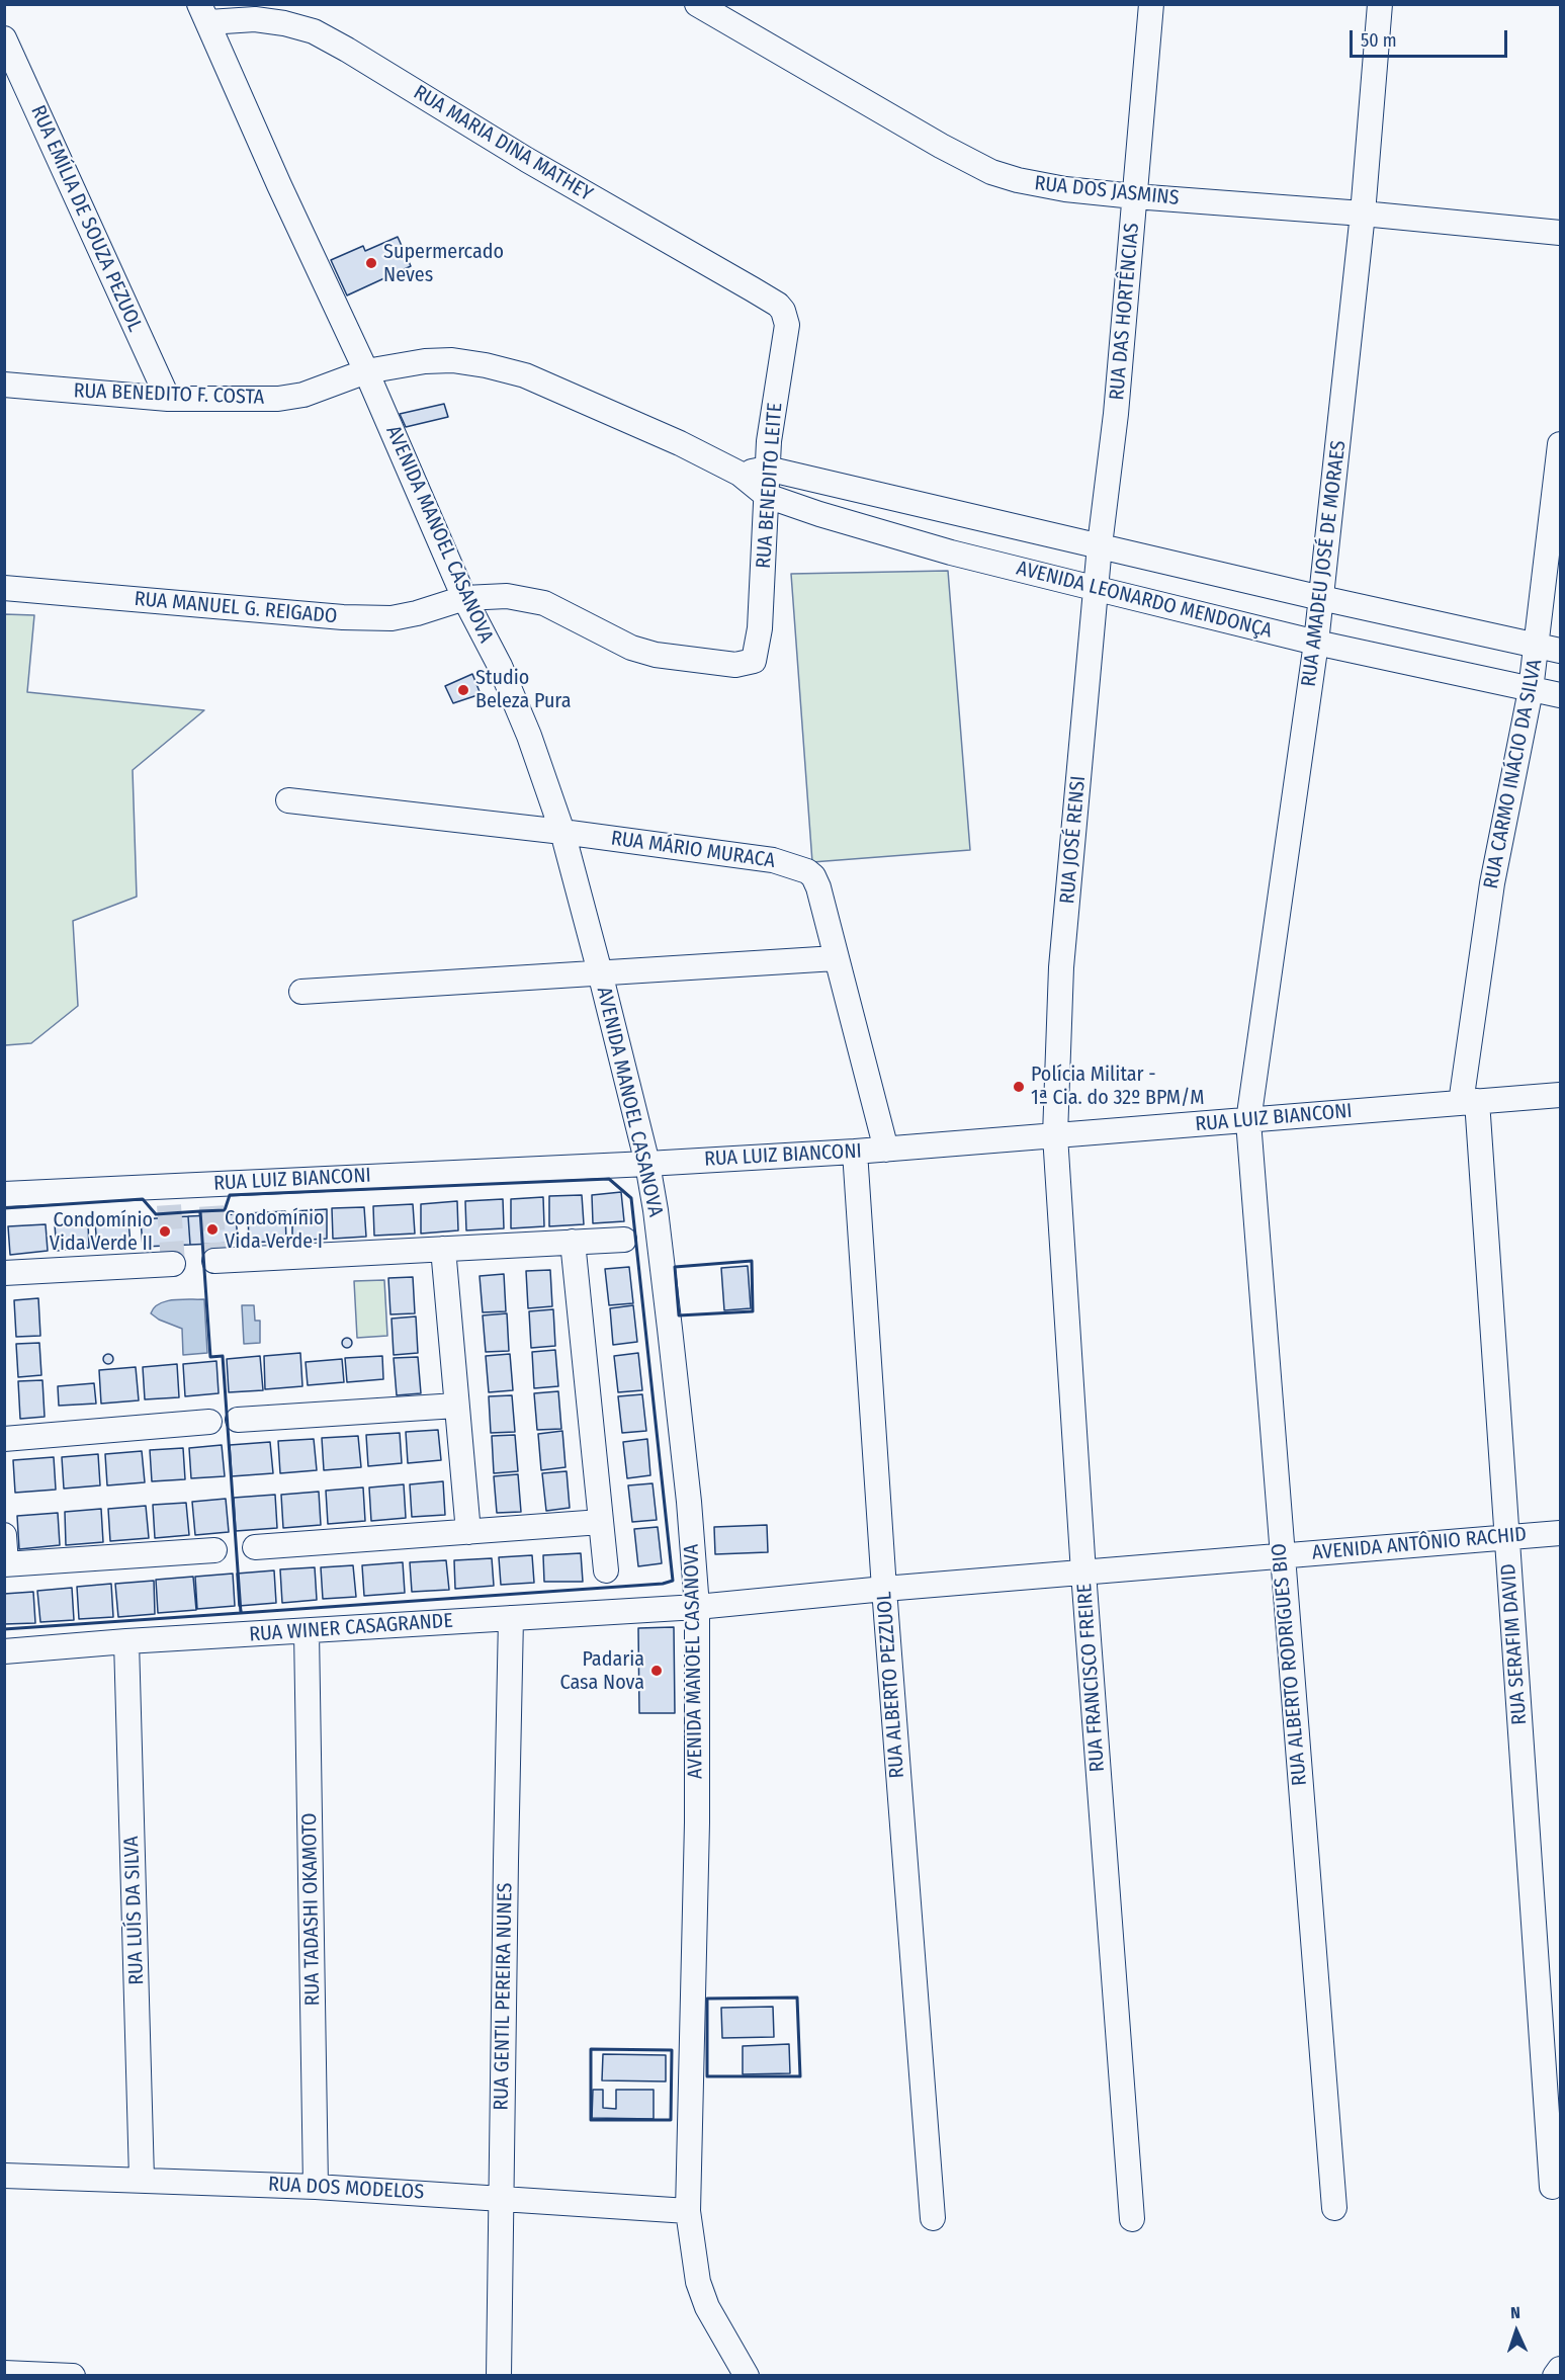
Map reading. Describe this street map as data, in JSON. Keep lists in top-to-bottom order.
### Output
{
  "streets": {
    "street": [
      "RUA MARIA DINA MATHEY",
      "RUA DOS JASMINS",
      "RUA EMÍLIA DE SOUZA PEZUOL",
      "RUA DAS HORTÊNCIAS",
      "RUA BENEDITO F. COSTA",
      "RUA BENEDITO LEITE",
      "AVENIDA MANOEL CASANOVA",
      "RUA AMADEU JOSÉ DE MORAES",
      "AVENIDA LEONARDO MENDONÇA",
      "RUA MANUEL G. REIGADO",
      "RUA CARMO INÁCIO DA SILVA",
      "RUA JOSÉ RENSI",
      "RUA MÁRIO MURACA",
      "RUA LUIZ BIANCONI",
      "AVENIDA ANTÔNIO RACHID",
      "RUA WINER CASAGRANDE",
      "RUA SERAFIM DAVID",
      "RUA ALBERTO RODRIGUES BIO",
      "RUA FRANCISCO FREIRE",
      "RUA ALBERTO PEZZUOL",
      "RUA TADASHI OKAMOTO",
      "RUA LUÍS DA SILVA",
      "RUA GENTIL PEREIRA NUNES",
      "RUA DOS MODELOS"
    ]
  },
  "crossings": [
    ["RUA MARIA DINA MATHEY", "RUA BENEDITO LEITE"],
    ["RUA MARIA DINA MATHEY", "AVENIDA MANOEL CASANOVA"],
    ["RUA DOS JASMINS", "RUA DAS HORTÊNCIAS"],
    ["RUA DOS JASMINS", "RUA AMADEU JOSÉ DE MORAES"],
    ["RUA EMÍLIA DE SOUZA PEZUOL", "RUA BENEDITO F. COSTA"],
    ["RUA DAS HORTÊNCIAS", "AVENIDA LEONARDO MENDONÇA"],
    ["RUA DAS HORTÊNCIAS", "RUA JOSÉ RENSI"],
    ["RUA BENEDITO F. COSTA", "AVENIDA MANOEL CASANOVA"],
    ["RUA BENEDITO F. COSTA", "AVENIDA LEONARDO MENDONÇA"],
    ["RUA BENEDITO LEITE", "AVENIDA LEONARDO MENDONÇA"],
    ["RUA BENEDITO LEITE", "RUA MANUEL G. REIGADO"],
    ["AVENIDA MANOEL CASANOVA", "AVENIDA LEONARDO MENDONÇA"],
    ["AVENIDA MANOEL CASANOVA", "RUA MANUEL G. REIGADO"],
    ["AVENIDA MANOEL CASANOVA", "RUA MÁRIO MURACA"],
    ["AVENIDA MANOEL CASANOVA", "RUA LUIZ BIANCONI"],
    ["AVENIDA MANOEL CASANOVA", "AVENIDA ANTÔNIO RACHID"],
    ["AVENIDA MANOEL CASANOVA", "RUA WINER CASAGRANDE"],
    ["AVENIDA MANOEL CASANOVA", "RUA DOS MODELOS"],
    ["RUA AMADEU JOSÉ DE MORAES", "AVENIDA LEONARDO MENDONÇA"],
    ["RUA AMADEU JOSÉ DE MORAES", "RUA LUIZ BIANCONI"],
    ["RUA AMADEU JOSÉ DE MORAES", "RUA ALBERTO RODRIGUES BIO"],
    ["AVENIDA LEONARDO MENDONÇA", "RUA CARMO INÁCIO DA SILVA"],
    ["AVENIDA LEONARDO MENDONÇA", "RUA JOSÉ RENSI"],
    ["RUA CARMO INÁCIO DA SILVA", "RUA LUIZ BIANCONI"],
    ["RUA CARMO INÁCIO DA SILVA", "RUA SERAFIM DAVID"],
    ["RUA JOSÉ RENSI", "RUA LUIZ BIANCONI"],
    ["RUA JOSÉ RENSI", "RUA FRANCISCO FREIRE"],
    ["RUA MÁRIO MURACA", "RUA LUIZ BIANCONI"],
    ["RUA LUIZ BIANCONI", "RUA SERAFIM DAVID"],
    ["RUA LUIZ BIANCONI", "RUA ALBERTO RODRIGUES BIO"],
    ["RUA LUIZ BIANCONI", "RUA FRANCISCO FREIRE"],
    ["RUA LUIZ BIANCONI", "RUA ALBERTO PEZZUOL"],
    ["AVENIDA ANTÔNIO RACHID", "RUA WINER CASAGRANDE"],
    ["AVENIDA ANTÔNIO RACHID", "RUA SERAFIM DAVID"],
    ["AVENIDA ANTÔNIO RACHID", "RUA ALBERTO RODRIGUES BIO"],
    ["AVENIDA ANTÔNIO RACHID", "RUA FRANCISCO FREIRE"],
    ["AVENIDA ANTÔNIO RACHID", "RUA ALBERTO PEZZUOL"],
    ["RUA WINER CASAGRANDE", "RUA TADASHI OKAMOTO"],
    ["RUA WINER CASAGRANDE", "RUA LUÍS DA SILVA"],
    ["RUA WINER CASAGRANDE", "RUA GENTIL PEREIRA NUNES"],
    ["RUA TADASHI OKAMOTO", "RUA DOS MODELOS"],
    ["RUA LUÍS DA SILVA", "RUA DOS MODELOS"],
    ["RUA GENTIL PEREIRA NUNES", "RUA DOS MODELOS"]
  ],
  "places": [
    "Supermercado Neves",
    "Studio Beleza Pura",
    "Polícia Militar - 1ª Cia. do 32º BPM/M",
    "Condomínio Vida Verde I",
    "Condomínio Vida Verde II",
    "Padaria Casa Nova"
  ],
  "scale_bar": "50 m",
  "north": "top"
}
